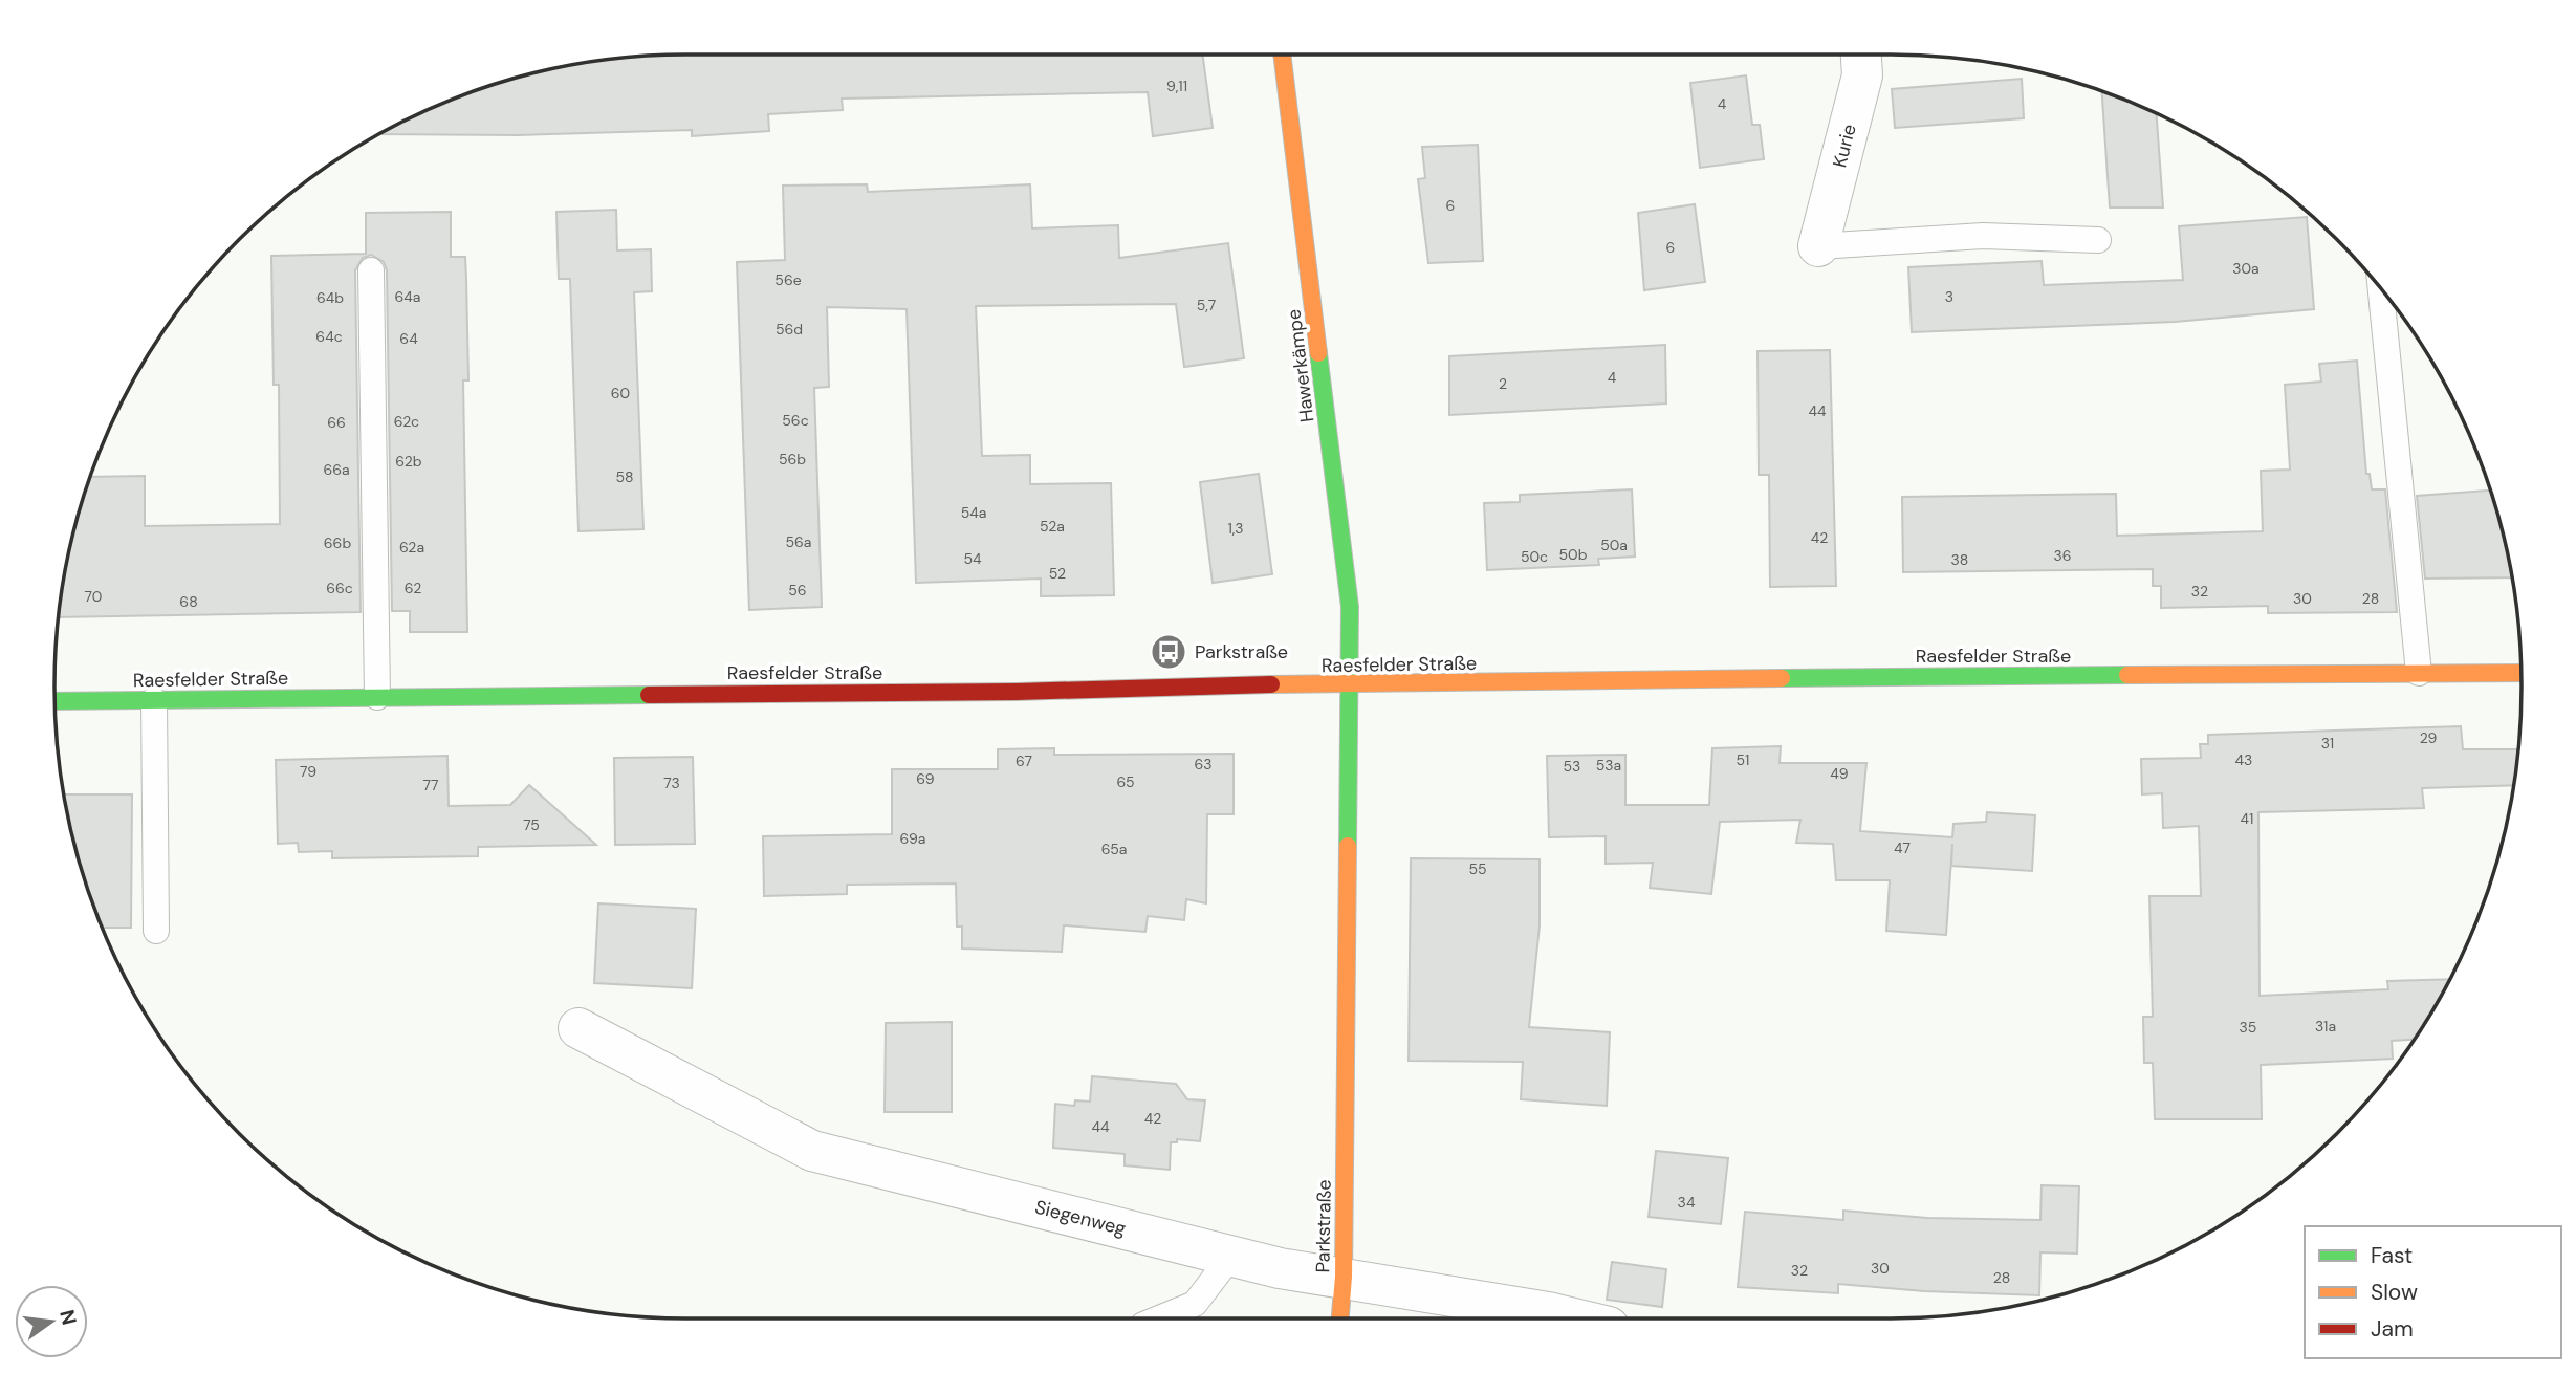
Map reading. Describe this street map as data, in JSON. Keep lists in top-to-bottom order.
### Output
{
  "streets": {
    "main road": ["Hawerkämpe", "Raesfelder Straße", "Parkstraße"],
    "street": ["Kurie", "Siegenweg"]
  },
  "crossings": [
    ["Hawerkämpe", "Raesfelder Straße"],
    ["Hawerkämpe", "Parkstraße"],
    ["Raesfelder Straße", "Parkstraße"],
    ["Siegenweg", "Parkstraße"]
  ],
  "places": {
    "bus stop": ["Parkstraße"]
  },
  "house_numbers": [
    "9,11",
    "4",
    "6",
    "6",
    "30a",
    "56e",
    "64a",
    "3",
    "64b",
    "5,7",
    "56d",
    "64c",
    "64",
    "4",
    "2",
    "60",
    "44",
    "56c",
    "62c",
    "66",
    "56b",
    "62b",
    "66a",
    "58",
    "54a",
    "52a",
    "1,3",
    "42",
    "56a",
    "66b",
    "50a",
    "62a",
    "50b",
    "36",
    "50c",
    "54",
    "38",
    "52",
    "66c",
    "62",
    "56",
    "32",
    "70",
    "30",
    "28",
    "68",
    "29",
    "31",
    "51",
    "43",
    "67",
    "63",
    "53a",
    "53",
    "79",
    "49",
    "69",
    "65",
    "73",
    "77",
    "41",
    "75",
    "69a",
    "47",
    "65a",
    "55",
    "31a",
    "35",
    "42",
    "44",
    "34",
    "30",
    "32",
    "28"
  ],
  "legend": ["Fast", "Slow", "Jam"],
  "north": "right"
}
